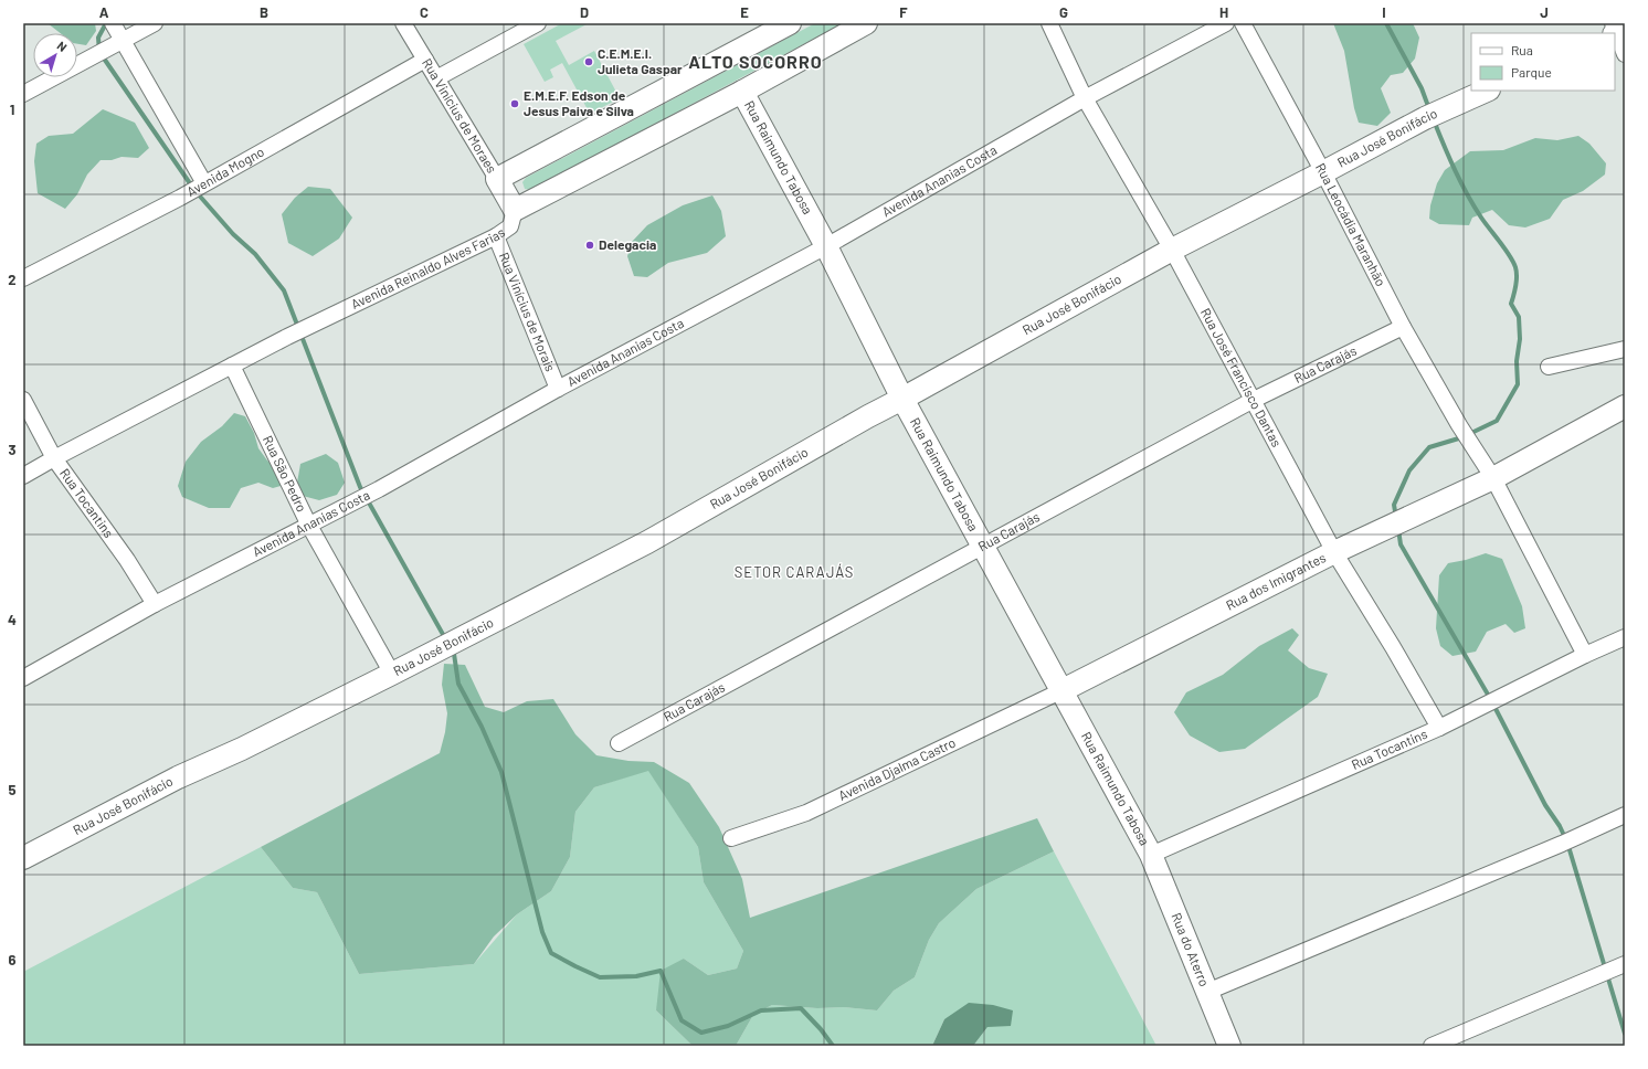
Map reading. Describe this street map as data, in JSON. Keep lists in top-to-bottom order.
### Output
{
  "streets": {
    "street": [
      "Rua Vinícius de Moraes",
      "Rua José Bonifácio",
      "Rua Raimundo Tabosa",
      "Avenida Mogno",
      "Avenida Ananias Costa",
      "Rua Leocádia Maranhão",
      "Avenida Reinaldo Alves Farias",
      "Rua Vinícius de Morais",
      "Rua Carajás",
      "Rua José Francisco Dantas",
      "Rua São Pedro",
      "Rua Tocantins",
      "Rua dos Imigrantes",
      "Avenida Djalma Castro",
      "Rua do Aterro"
    ]
  },
  "crossings": [
    ["Rua Vinícius de Moraes", "Avenida Mogno"],
    ["Rua Vinícius de Moraes", "Avenida Reinaldo Alves Farias"],
    ["Rua José Bonifácio", "Rua Raimundo Tabosa"],
    ["Rua José Bonifácio", "Rua Leocádia Maranhão"],
    ["Rua José Bonifácio", "Rua José Francisco Dantas"],
    ["Rua José Bonifácio", "Rua São Pedro"],
    ["Rua Raimundo Tabosa", "Avenida Ananias Costa"],
    ["Rua Raimundo Tabosa", "Rua Carajás"],
    ["Rua Raimundo Tabosa", "Rua Tocantins"],
    ["Rua Raimundo Tabosa", "Rua dos Imigrantes"],
    ["Rua Raimundo Tabosa", "Avenida Djalma Castro"],
    ["Rua Raimundo Tabosa", "Rua do Aterro"],
    ["Avenida Ananias Costa", "Rua Vinícius de Morais"],
    ["Avenida Ananias Costa", "Rua José Francisco Dantas"],
    ["Avenida Ananias Costa", "Rua São Pedro"],
    ["Avenida Ananias Costa", "Rua Tocantins"],
    ["Rua Leocádia Maranhão", "Rua Carajás"],
    ["Rua Leocádia Maranhão", "Rua Tocantins"],
    ["Rua Leocádia Maranhão", "Rua dos Imigrantes"],
    ["Avenida Reinaldo Alves Farias", "Rua Vinícius de Morais"],
    ["Avenida Reinaldo Alves Farias", "Rua São Pedro"],
    ["Avenida Reinaldo Alves Farias", "Rua Tocantins"],
    ["Rua Carajás", "Rua José Francisco Dantas"],
    ["Rua José Francisco Dantas", "Rua Tocantins"],
    ["Rua José Francisco Dantas", "Rua dos Imigrantes"],
    ["Rua Tocantins", "Rua do Aterro"],
    ["Rua dos Imigrantes", "Avenida Djalma Castro"]
  ],
  "districts": ["ALTO SOCORRO", "SETOR CARAJÁS"],
  "places": ["C.E.M.E.I. Julieta Gaspar", "E.M.E.F. Edson de Jesus Paiva e Silva", "Delegacia"],
  "legend": ["Rua", "Parque"],
  "north": "top right",
  "grid": {
    "columns": [
      "A",
      "B",
      "C",
      "D",
      "E",
      "F",
      "G",
      "H",
      "I",
      "J"
    ],
    "rows": [
      "1",
      "2",
      "3",
      "4",
      "5",
      "6"
    ]
  }
}
